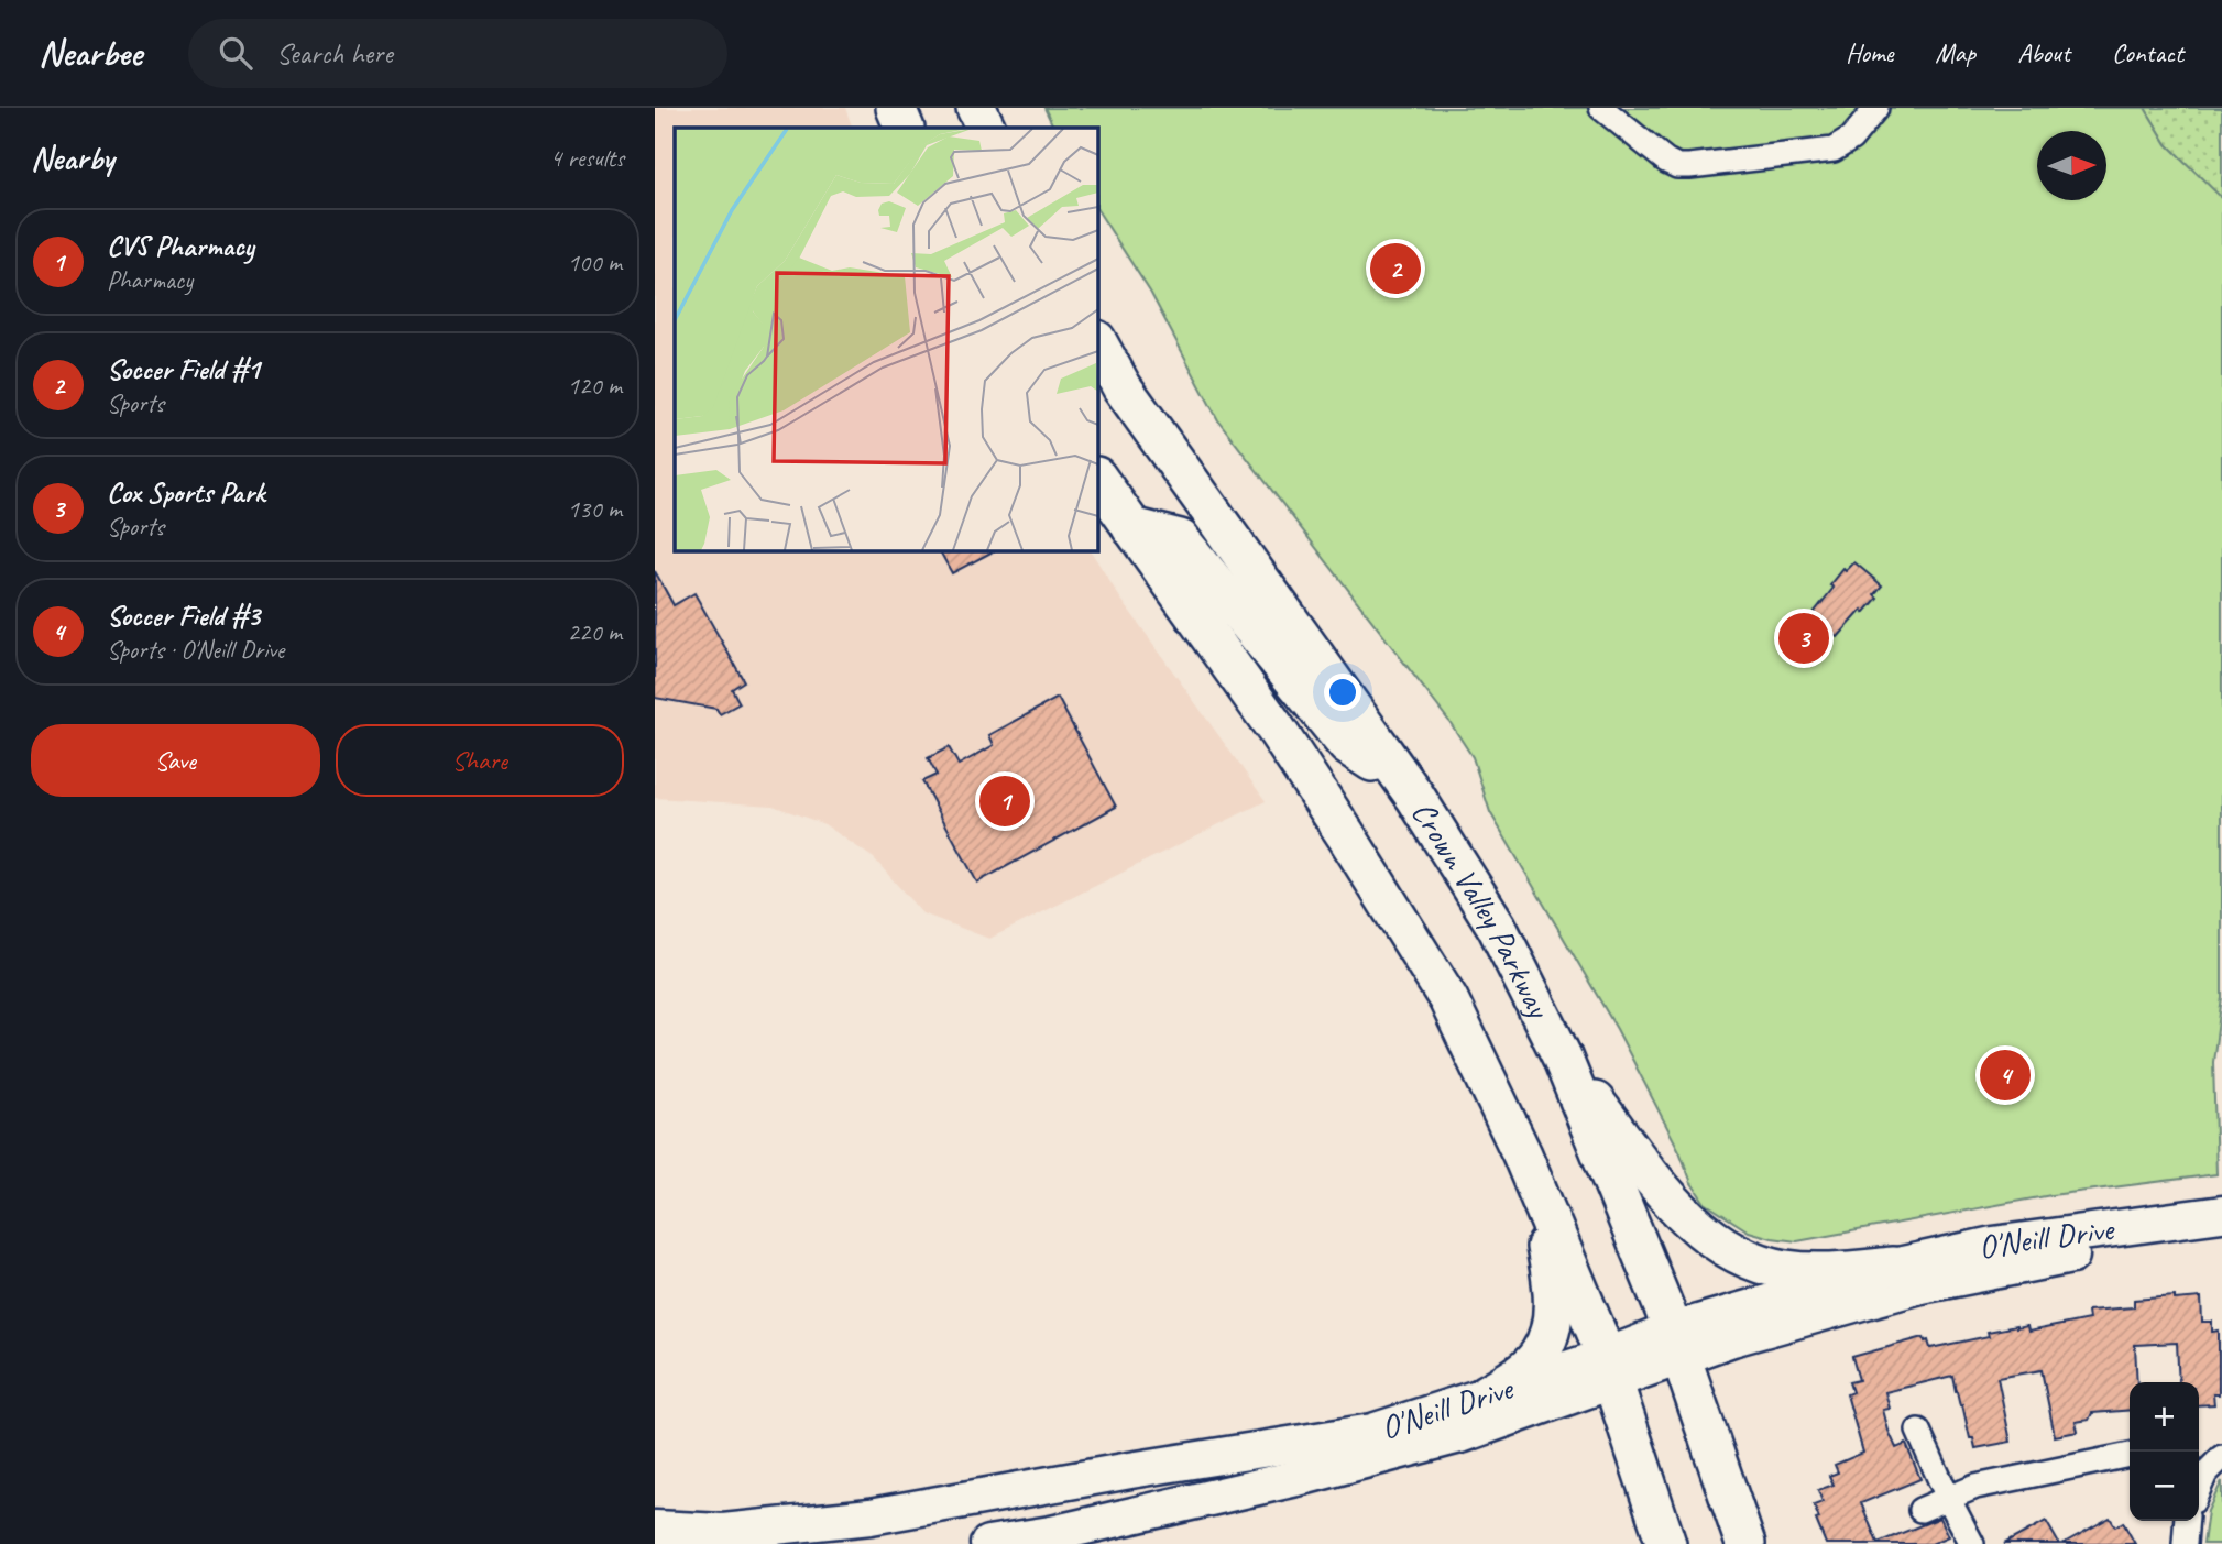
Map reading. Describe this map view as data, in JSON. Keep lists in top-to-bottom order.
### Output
{
  "streets": {
    "main road": ["Crown Valley Parkway", "O'Neill Drive"]
  },
  "crossings": [
    ["Crown Valley Parkway", "O'Neill Drive"]
  ],
  "north": "right",
  "page": {
    "header": "Nearbee",
    "search": "Search here",
    "nav": [
      "Home",
      "Map",
      "About",
      "Contact"
    ],
    "heading": ["Nearby", "4 results"],
    "list": [
      {
        "mark": "1",
        "name": "CVS Pharmacy",
        "note": "Pharmacy",
        "value": "100 m"
      },
      {
        "mark": "2",
        "name": "Soccer Field #1",
        "note": "Sports",
        "value": "120 m"
      },
      {
        "mark": "3",
        "name": "Cox Sports Park",
        "note": "Sports",
        "value": "130 m"
      },
      {
        "mark": "4",
        "name": "Soccer Field #3",
        "note": "Sports · O'Neill Drive",
        "value": "220 m"
      }
    ],
    "pins": [
      "2",
      "3",
      "1",
      "4"
    ],
    "buttons": ["Save", "Share"],
    "map_buttons": ["+", "−"]
  }
}
